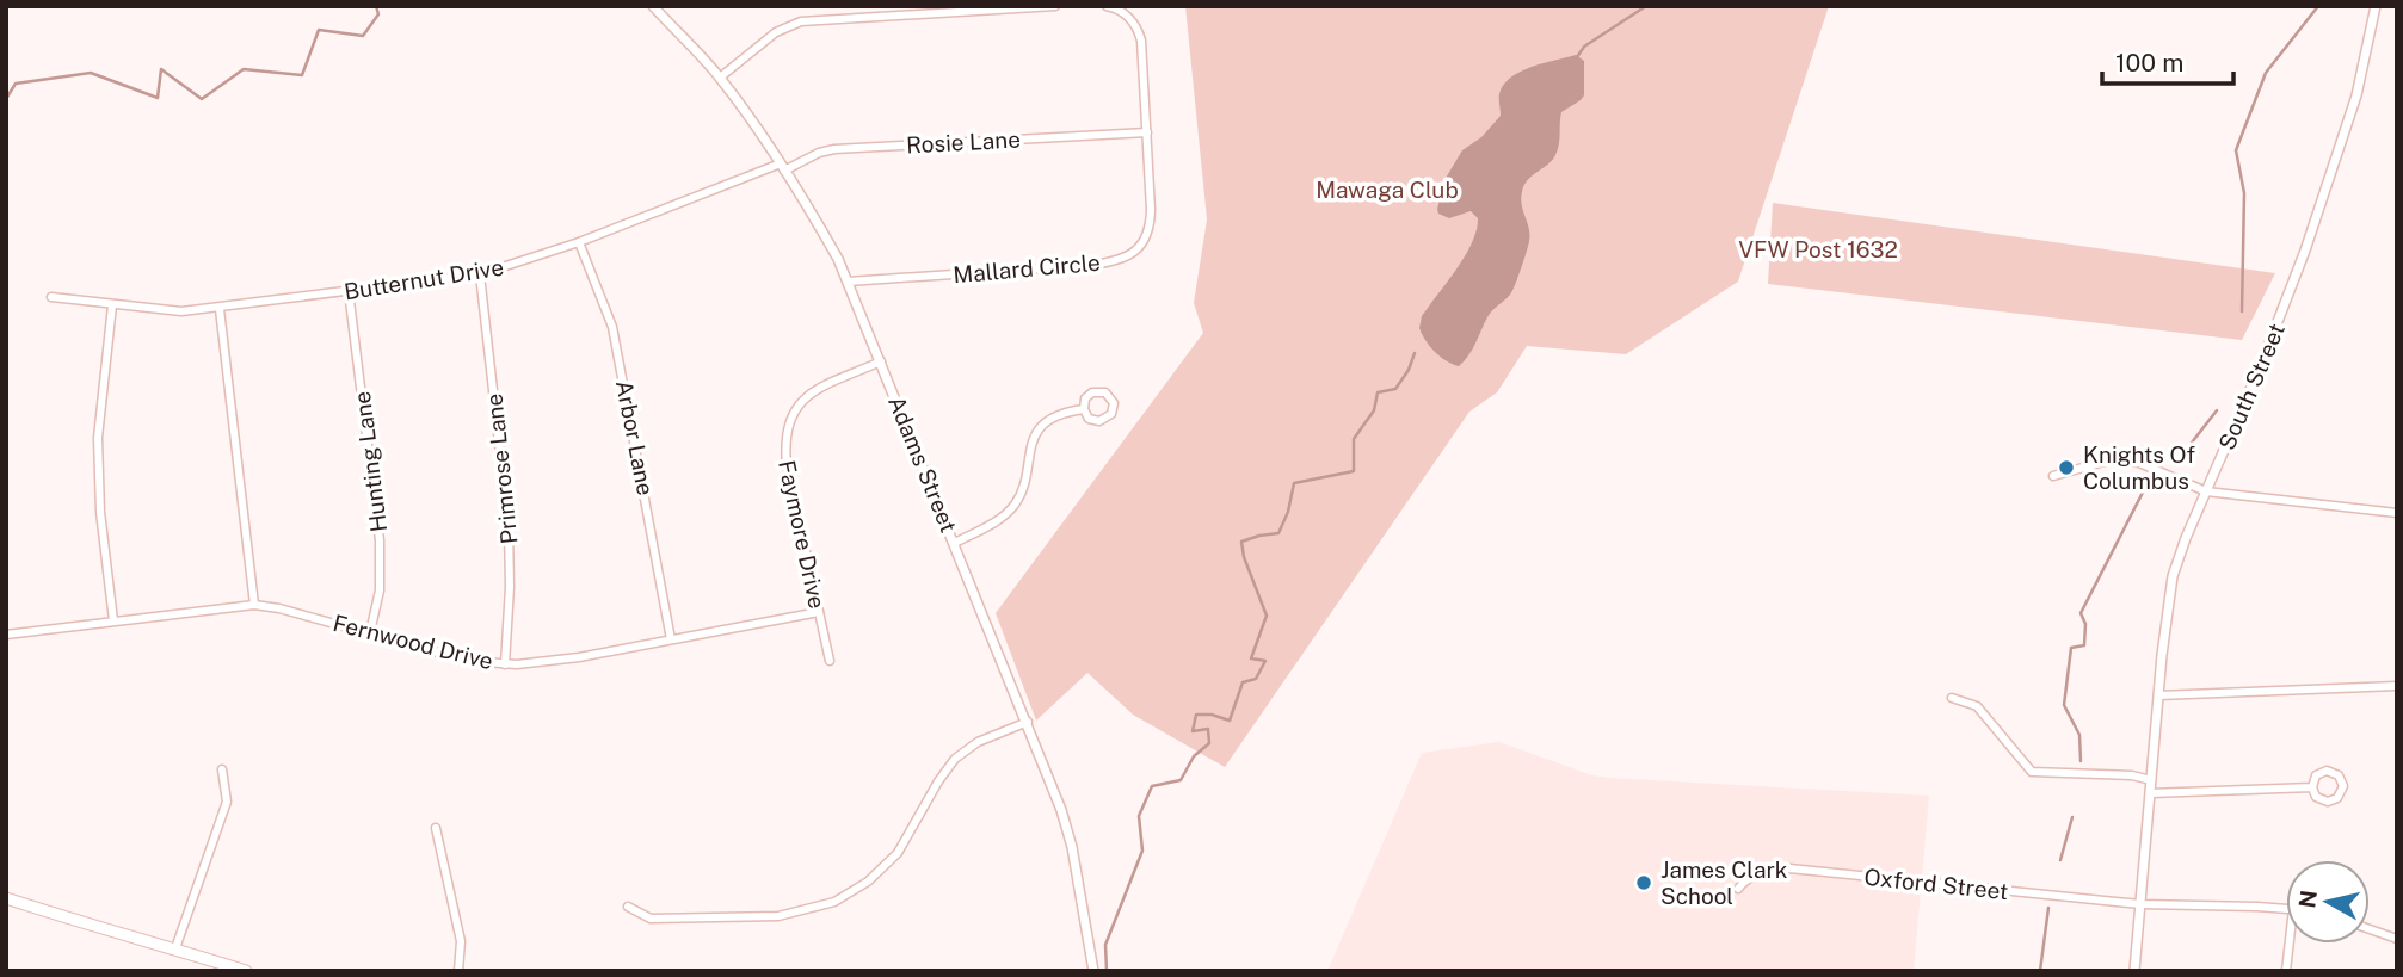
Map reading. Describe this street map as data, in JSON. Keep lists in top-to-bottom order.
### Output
{
  "streets": {
    "street": [
      "Rosie Lane",
      "Mallard Circle",
      "Butternut Drive",
      "South Street",
      "Arbor Lane",
      "Hunting Lane",
      "Adams Street",
      "Primrose Lane",
      "Faymore Drive",
      "Fernwood Drive",
      "Oxford Street"
    ]
  },
  "crossings": [
    ["Rosie Lane", "Mallard Circle"],
    ["Rosie Lane", "Butternut Drive"],
    ["Rosie Lane", "Adams Street"],
    ["Mallard Circle", "Adams Street"],
    ["Butternut Drive", "Arbor Lane"],
    ["Butternut Drive", "Hunting Lane"],
    ["Butternut Drive", "Adams Street"],
    ["Butternut Drive", "Primrose Lane"],
    ["South Street", "Oxford Street"],
    ["Arbor Lane", "Fernwood Drive"],
    ["Hunting Lane", "Fernwood Drive"],
    ["Adams Street", "Faymore Drive"],
    ["Primrose Lane", "Fernwood Drive"],
    ["Faymore Drive", "Fernwood Drive"]
  ],
  "parks": ["Mawaga Club", "VFW Post 1632"],
  "places": ["Knights Of Columbus", "James Clark School"],
  "scale_bar": "100 m",
  "north": "left"
}
